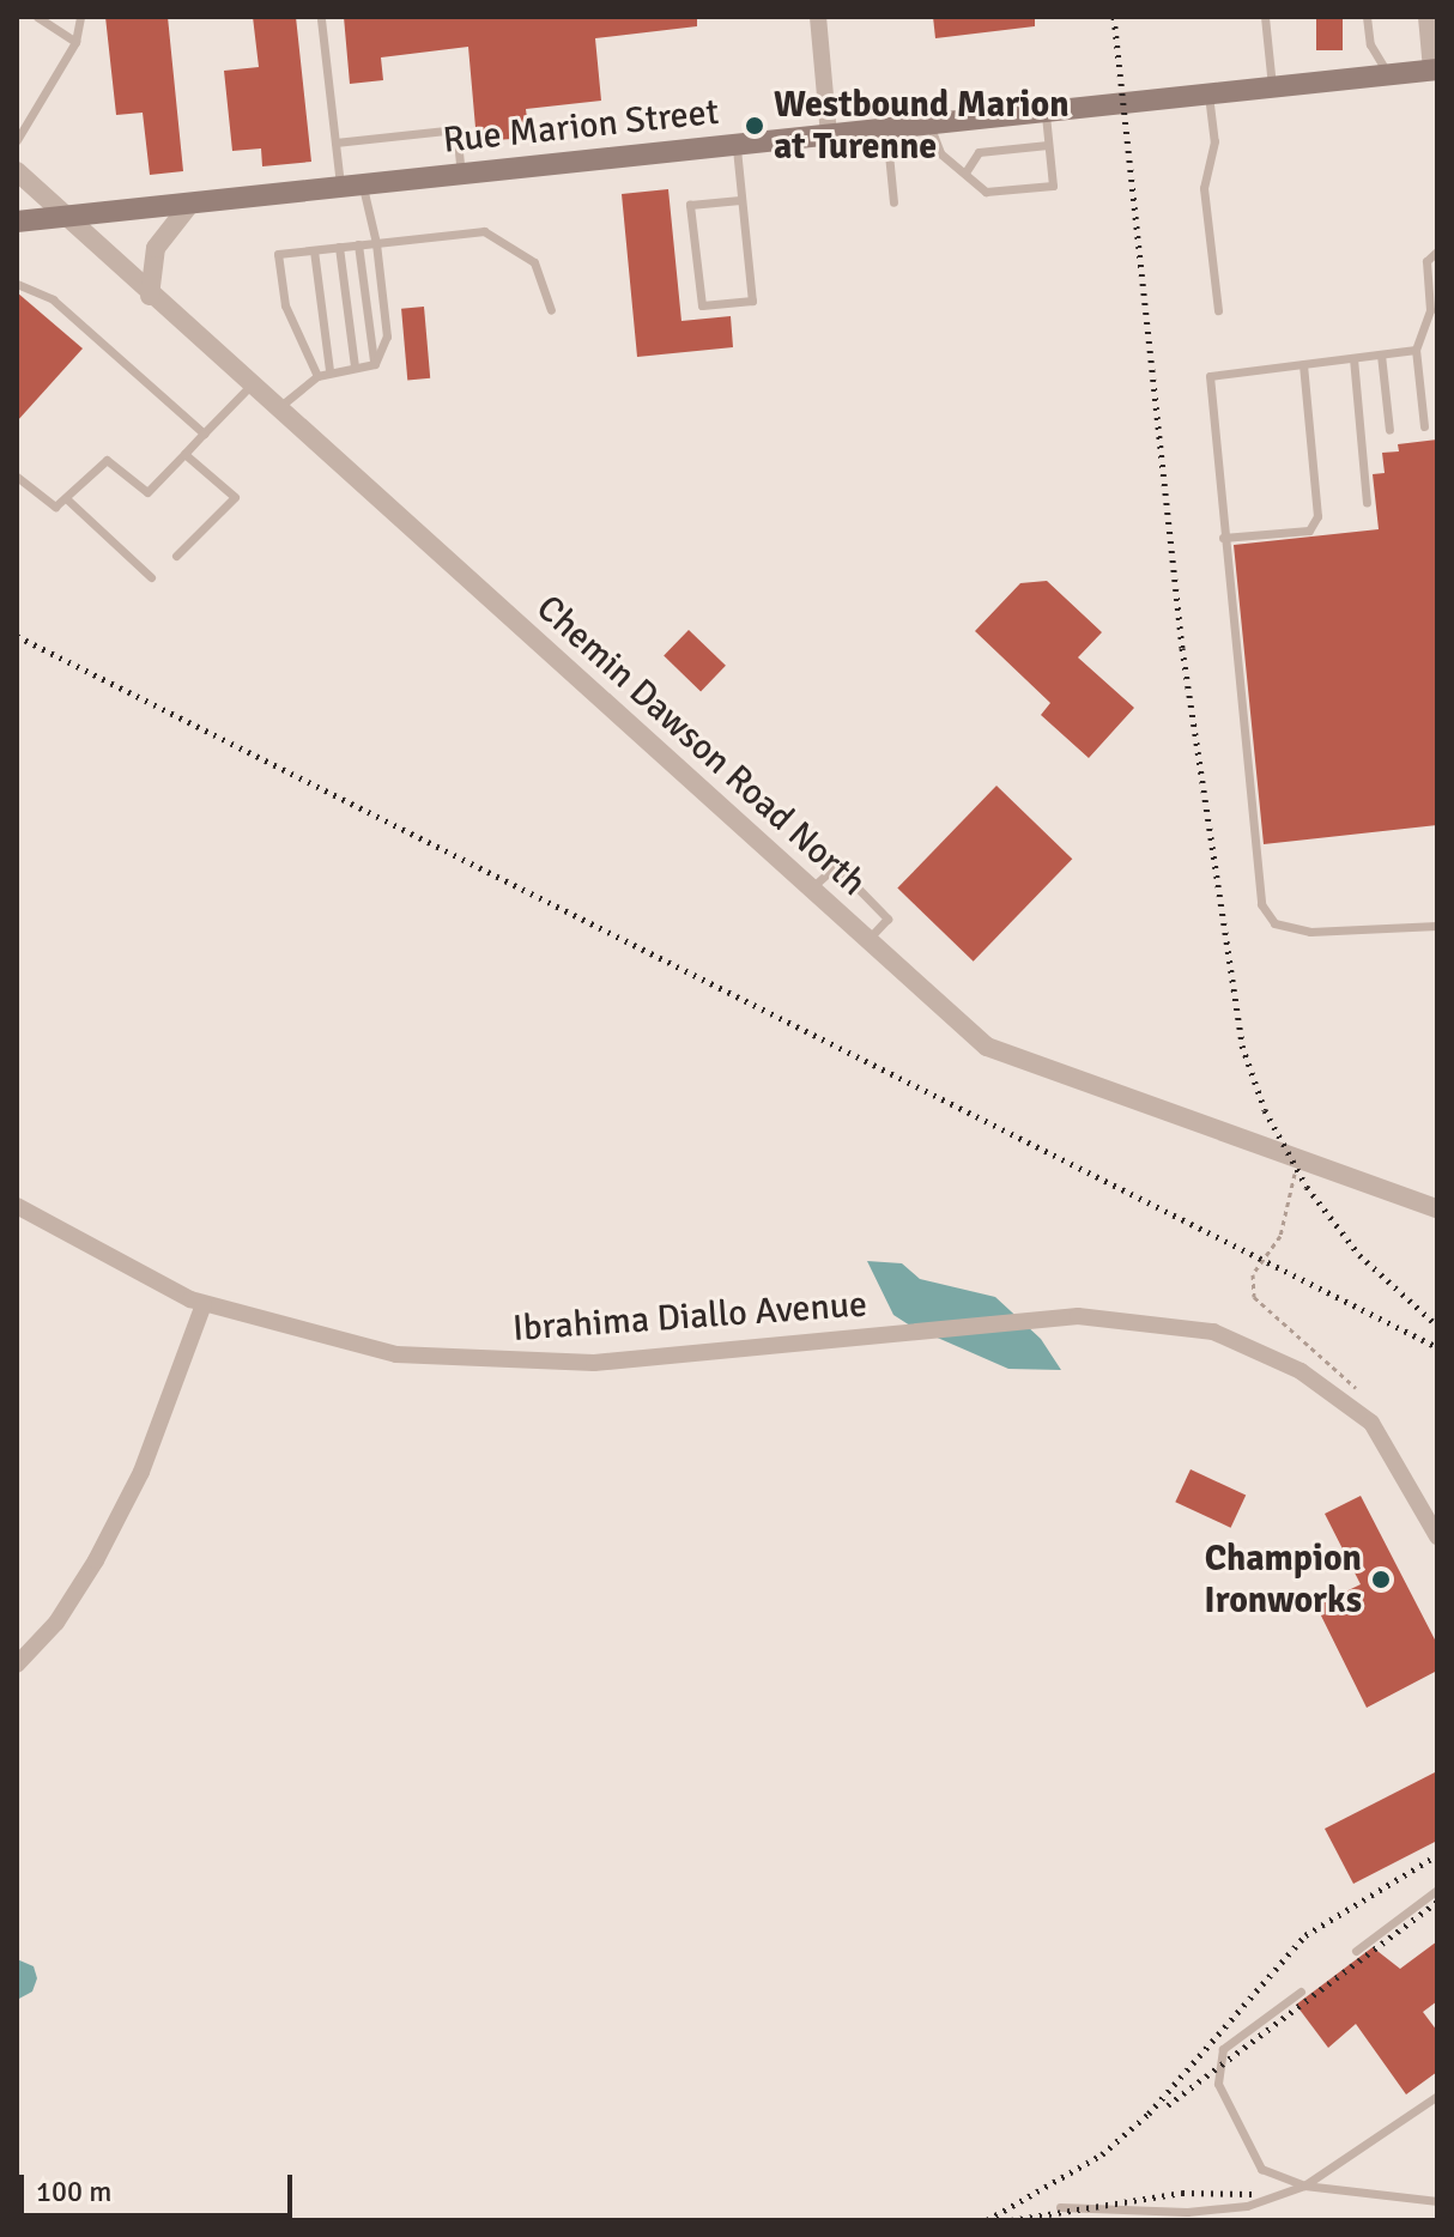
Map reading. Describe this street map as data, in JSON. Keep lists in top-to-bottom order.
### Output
{
  "streets": {
    "main road": ["Rue Marion Street"],
    "street": ["Chemin Dawson Road North", "Ibrahima Diallo Avenue"]
  },
  "crossings": [
    ["Rue Marion Street", "Chemin Dawson Road North"]
  ],
  "places": ["Westbound Marion at Turenne", "Champion Ironworks"],
  "scale_bar": "100 m"
}
